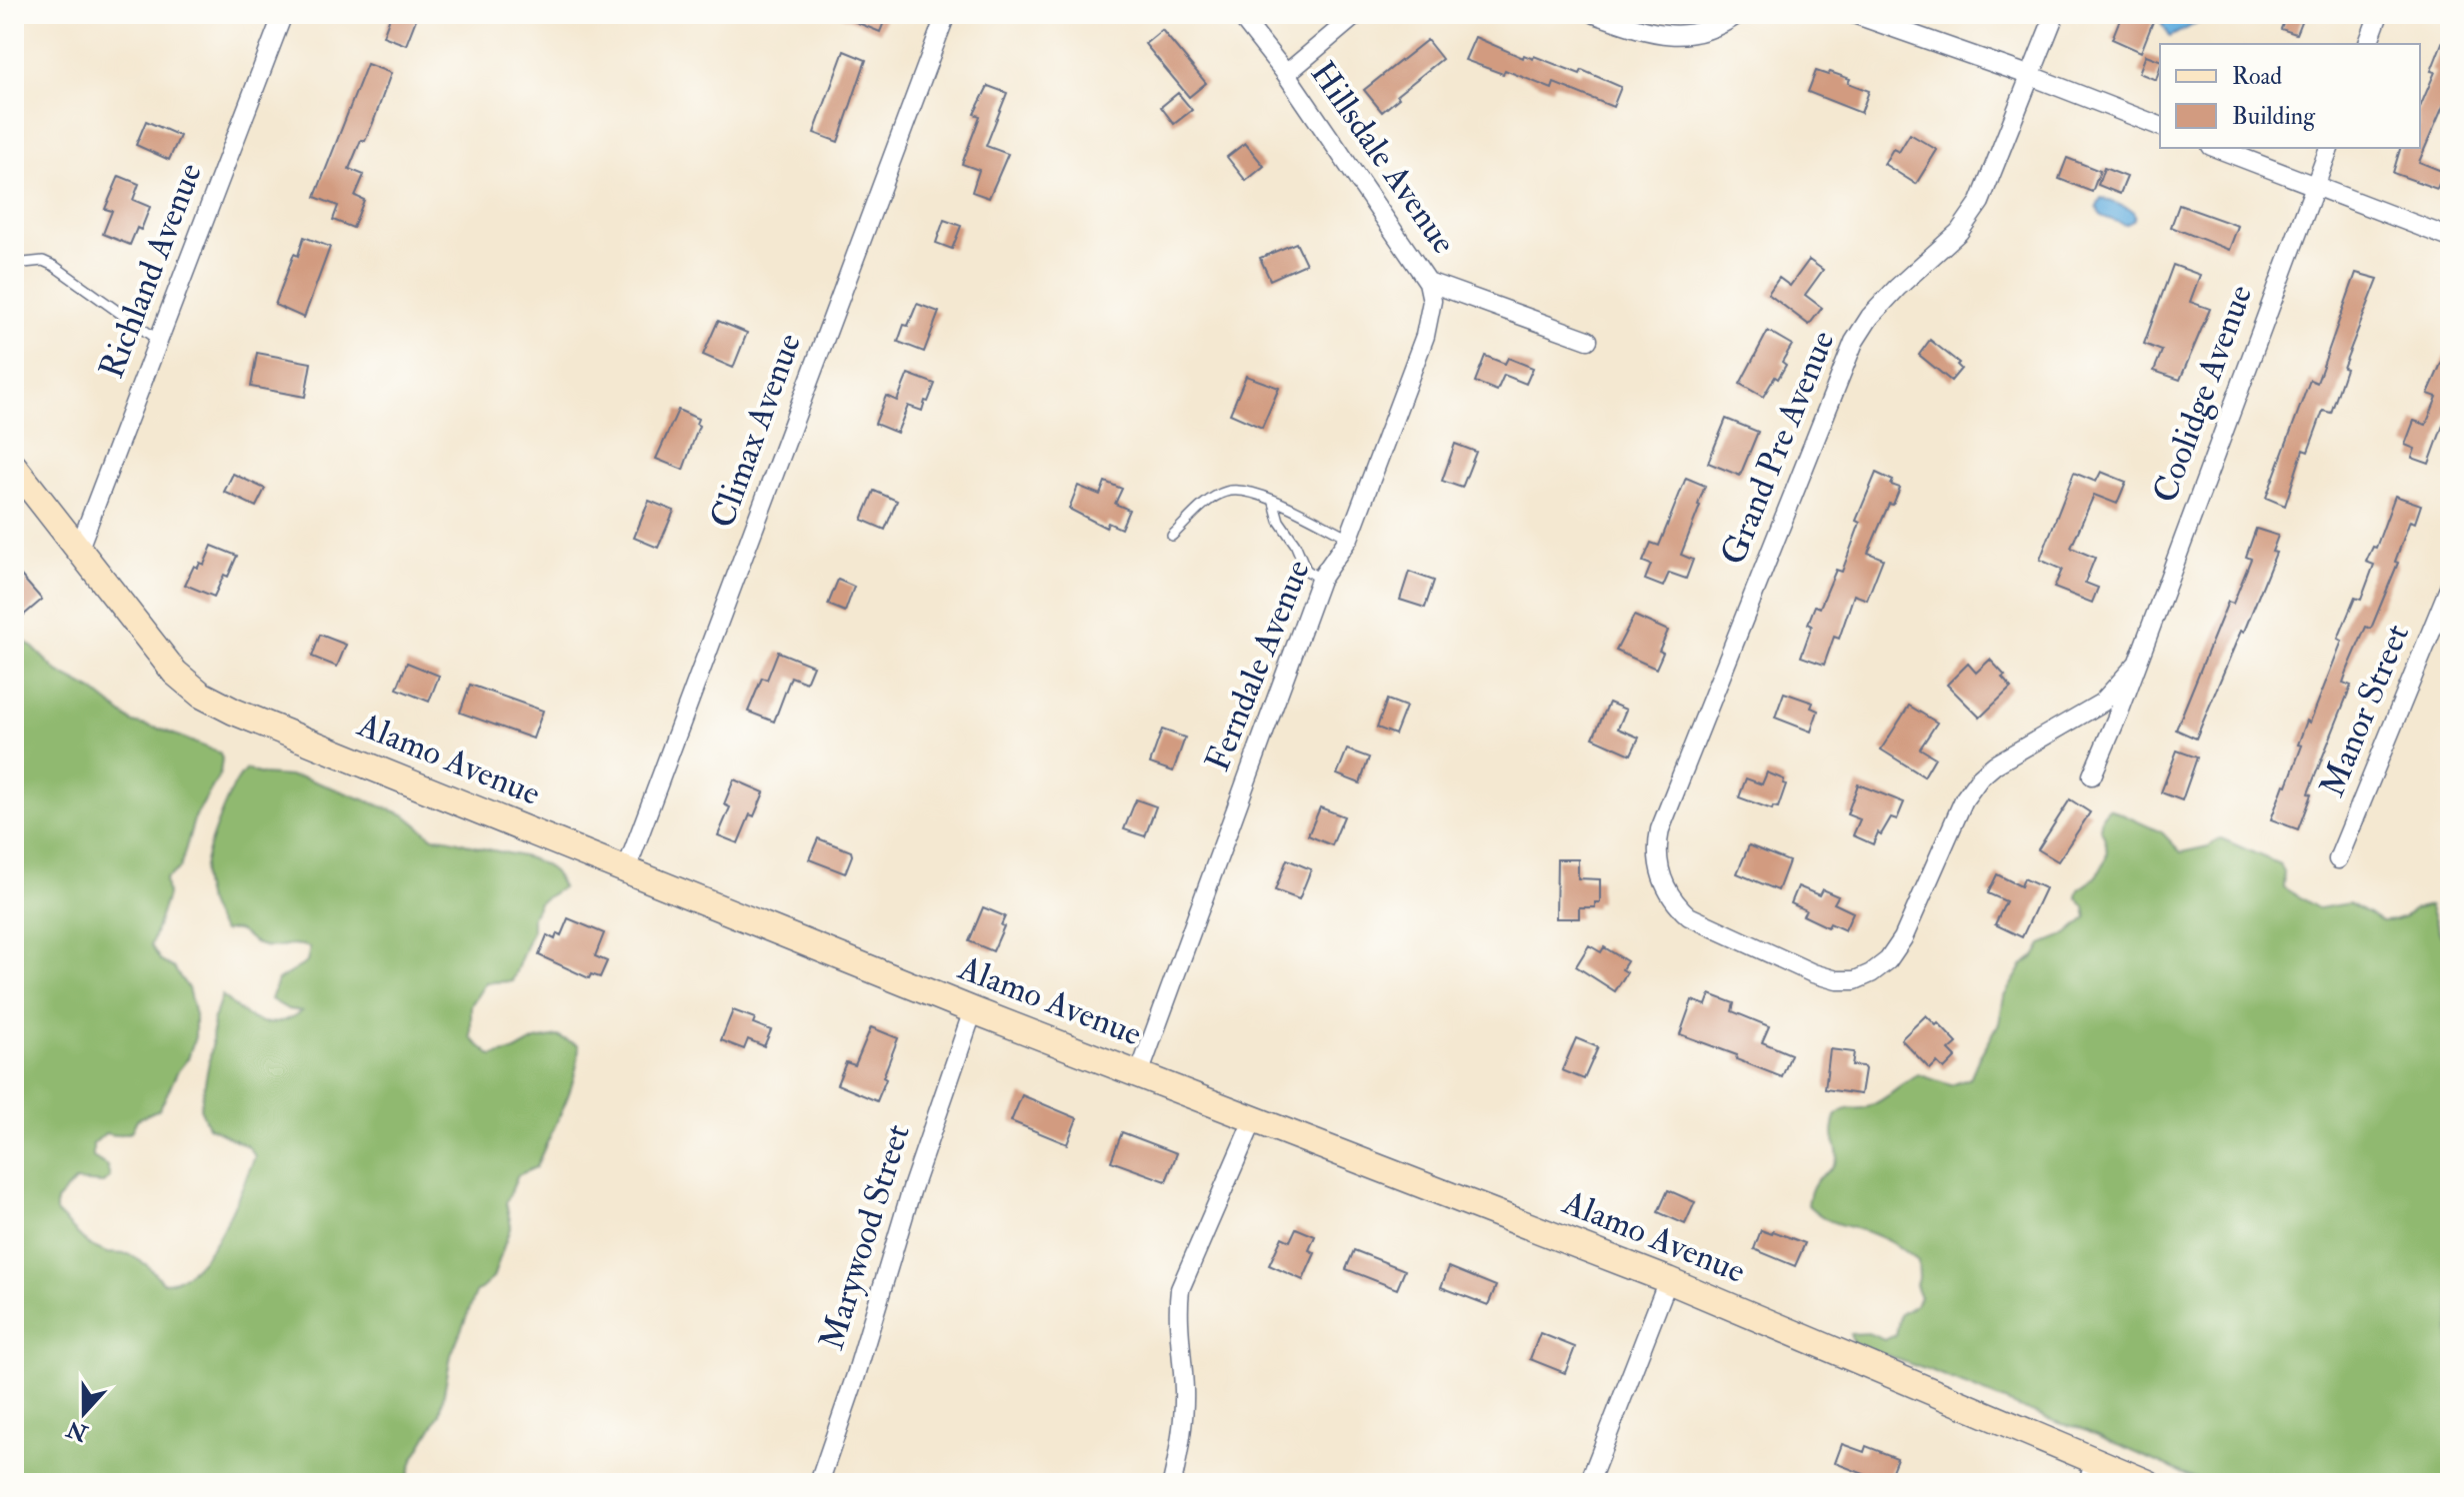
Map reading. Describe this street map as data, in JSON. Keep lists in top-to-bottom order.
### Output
{
  "streets": {
    "street": [
      "Hillsdale Avenue",
      "Richland Avenue",
      "Coolidge Avenue",
      "Climax Avenue",
      "Grand Pre Avenue",
      "Ferndale Avenue",
      "Manor Street",
      "Alamo Avenue",
      "Marywood Street"
    ]
  },
  "crossings": [
    ["Hillsdale Avenue", "Ferndale Avenue"],
    ["Richland Avenue", "Alamo Avenue"],
    ["Coolidge Avenue", "Grand Pre Avenue"],
    ["Climax Avenue", "Alamo Avenue"],
    ["Ferndale Avenue", "Alamo Avenue"],
    ["Alamo Avenue", "Marywood Street"]
  ],
  "legend": ["Road", "Building"],
  "north": "bottom"
}
